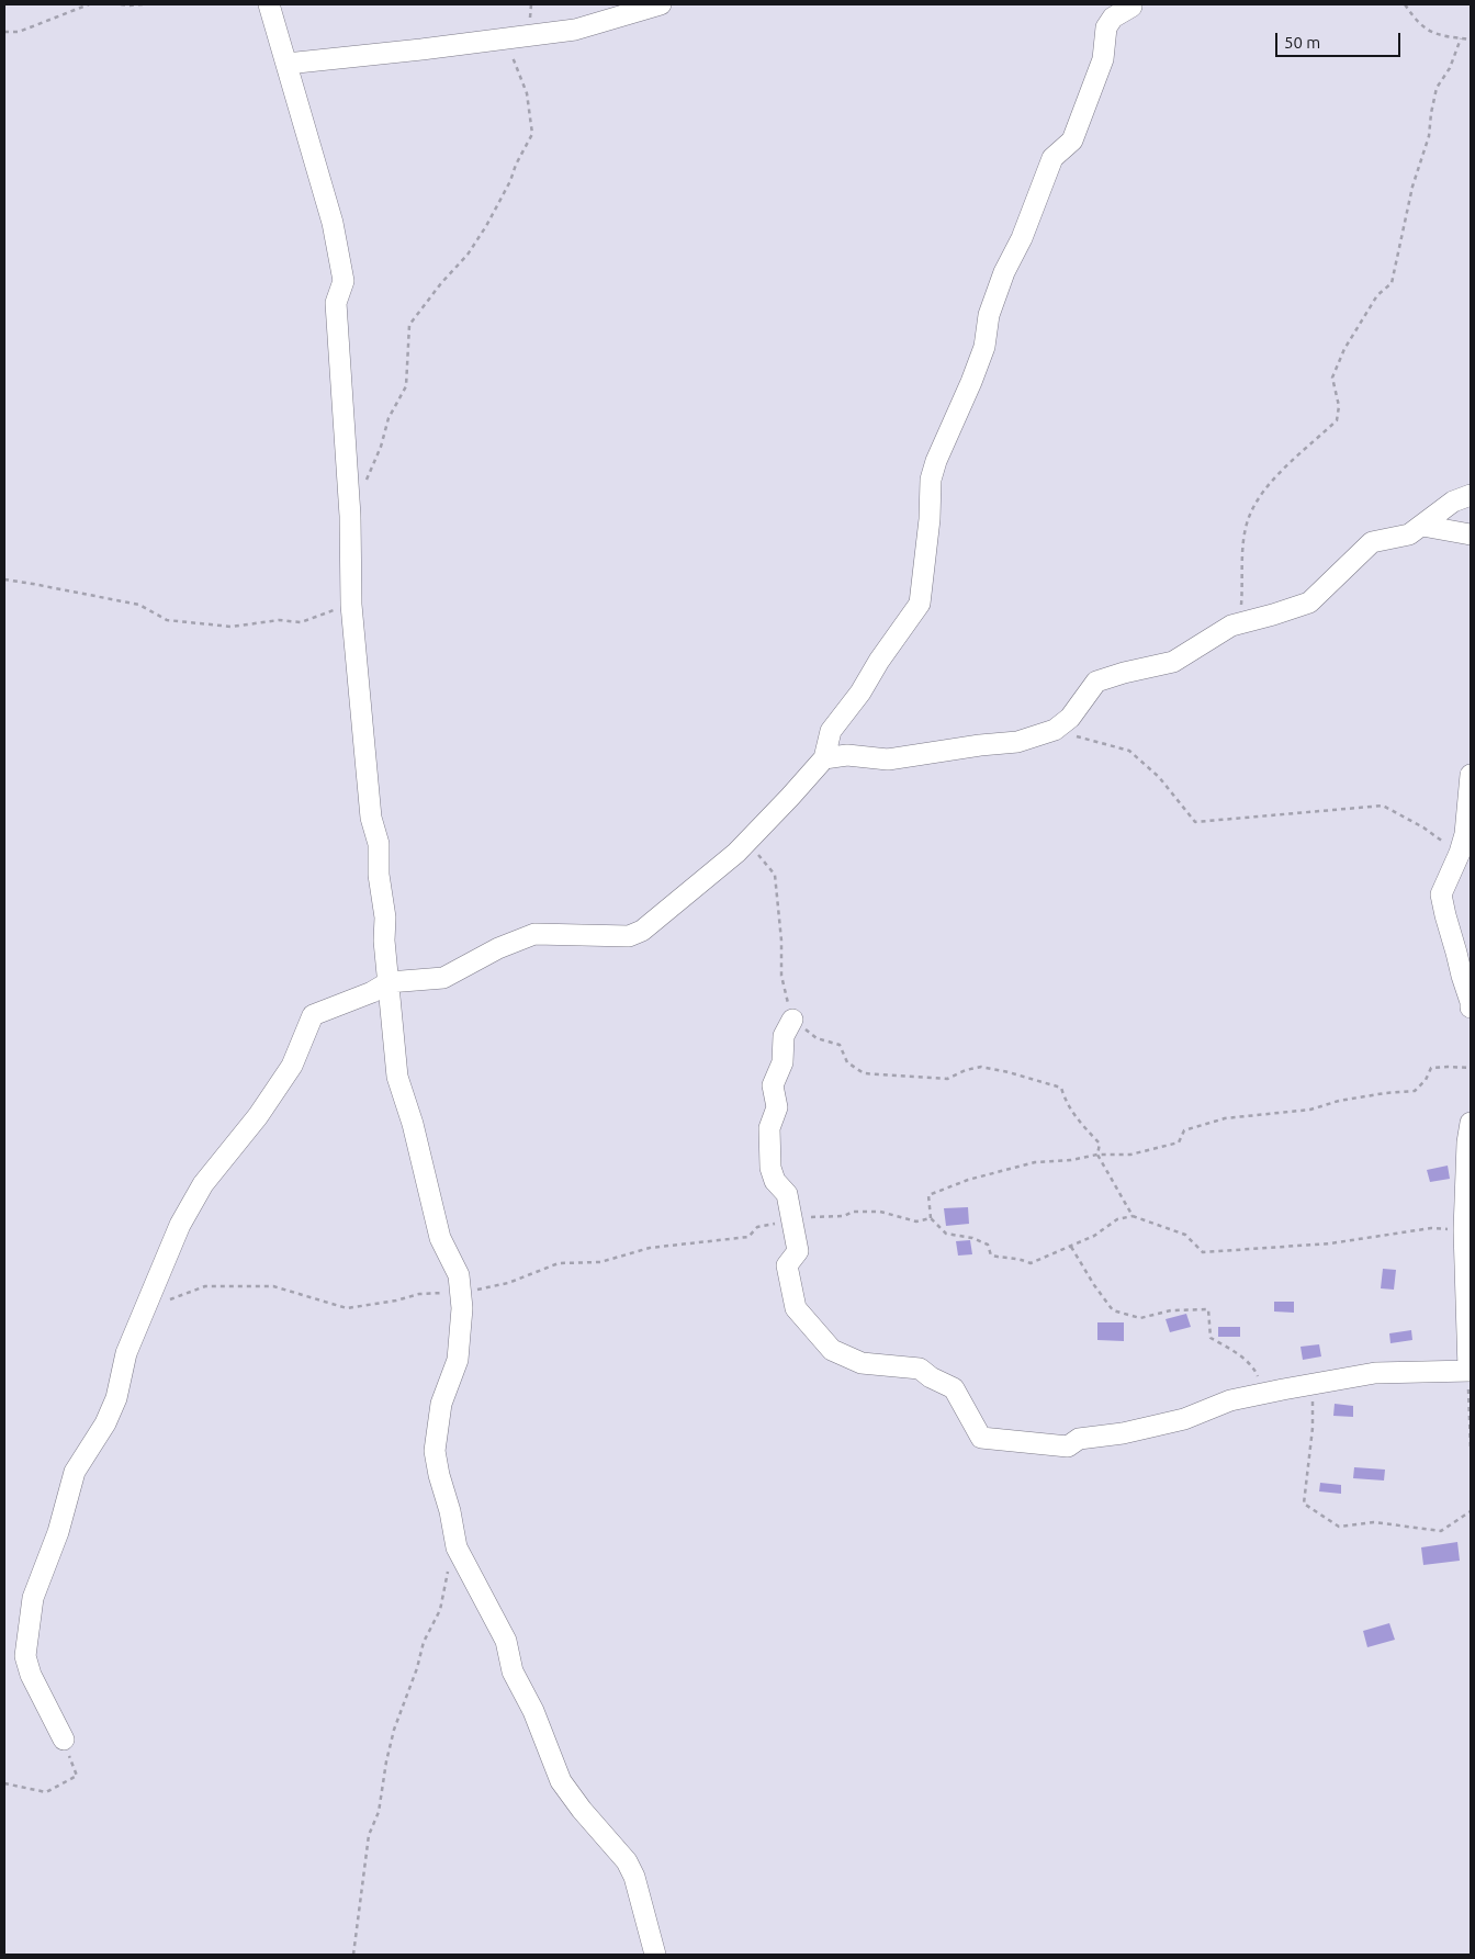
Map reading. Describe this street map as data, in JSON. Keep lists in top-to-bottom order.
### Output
{
  "scale_bar": "50 m"
}
